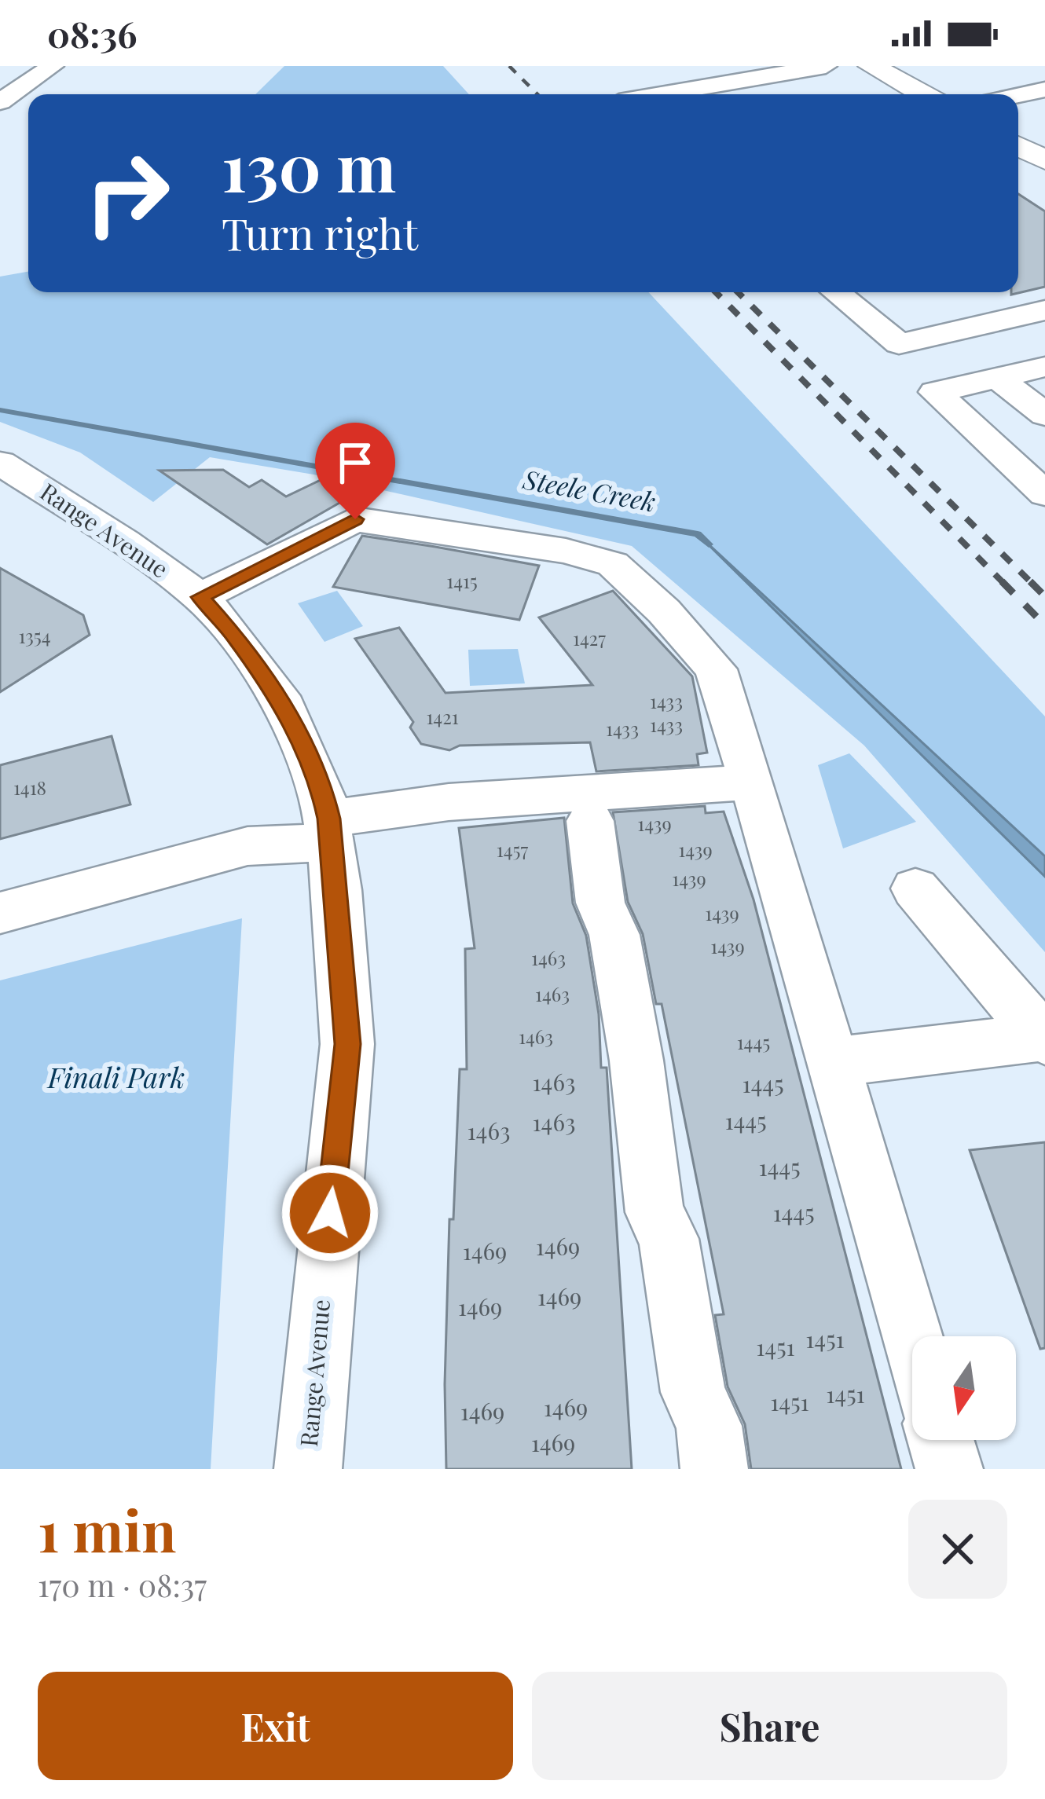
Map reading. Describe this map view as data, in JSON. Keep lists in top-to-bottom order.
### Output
{
  "streets": {
    "street": ["Range Avenue"]
  },
  "water": ["Steele Creek"],
  "parks": ["Finali Park"],
  "house_numbers": [
    "1415",
    "1354",
    "1427",
    "1433",
    "1421",
    "1433",
    "1433",
    "1418",
    "1439",
    "1457",
    "1439",
    "1439",
    "1439",
    "1439",
    "1463",
    "1463",
    "1463",
    "1445",
    "1463",
    "1445",
    "1445",
    "1463",
    "1463",
    "1445",
    "1445",
    "1469",
    "1469",
    "1469",
    "1469",
    "1451",
    "1451",
    "1451",
    "1451",
    "1469",
    "1469",
    "1469"
  ],
  "north": "bottom",
  "page": {
    "status": "08:36",
    "turn": ["130 m", "Turn right"],
    "heading": ["1 min", "170 m · 08:37"],
    "buttons": ["Exit", "Share"]
  }
}
